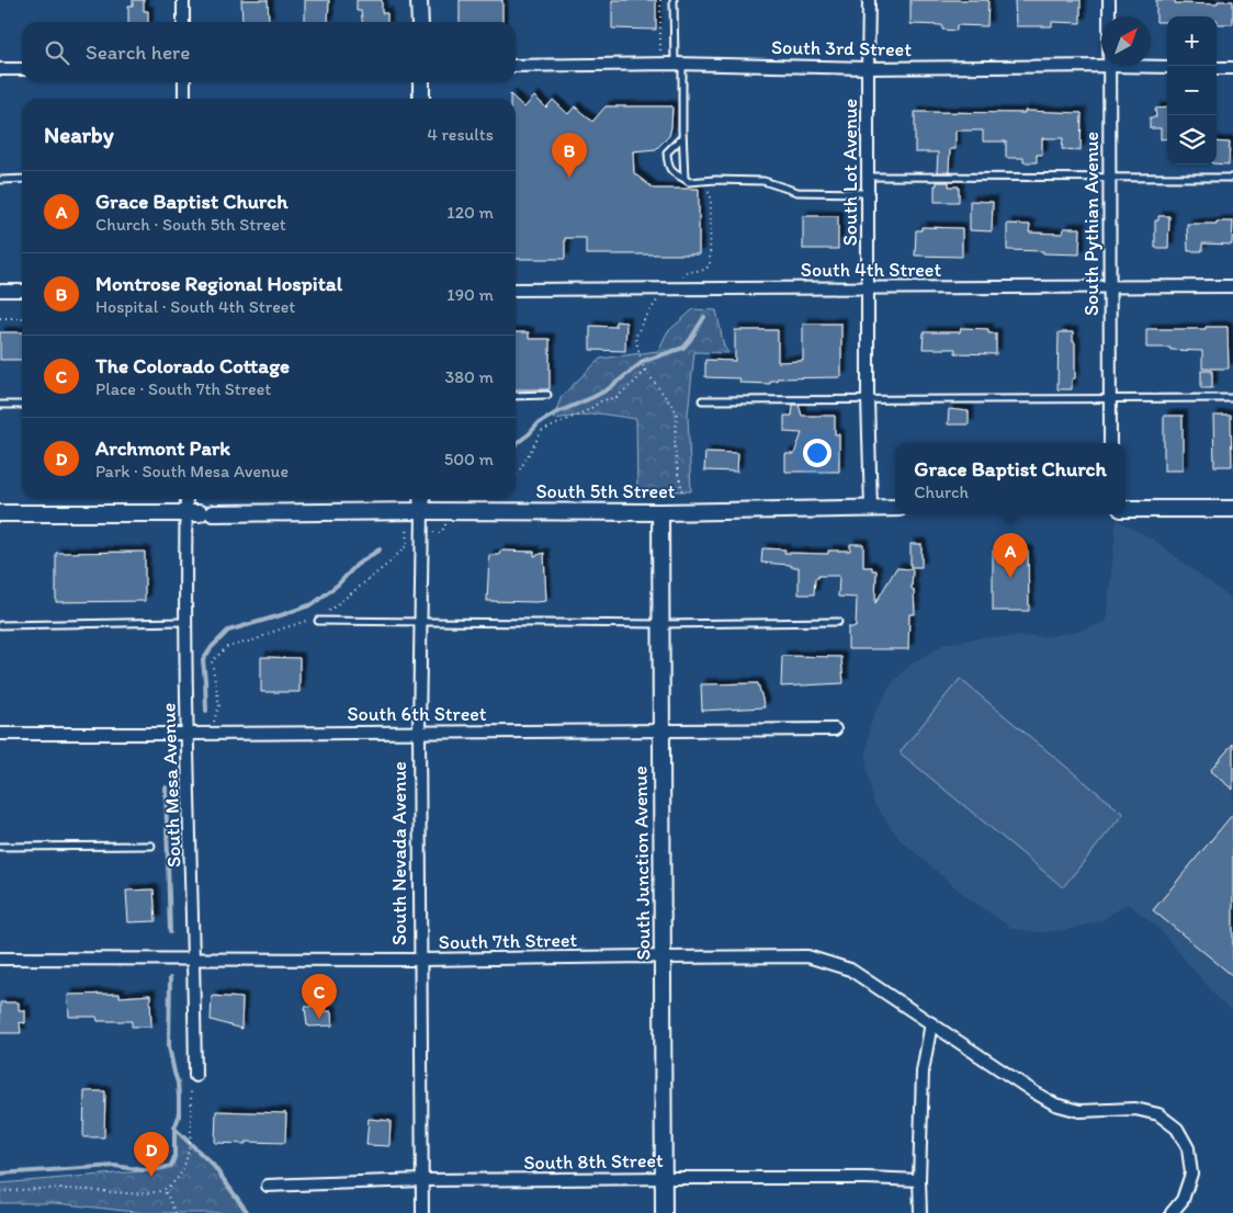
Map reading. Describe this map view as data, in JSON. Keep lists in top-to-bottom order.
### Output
{
  "streets": {
    "street": [
      "South 3rd Street",
      "South Lot Avenue",
      "South Pythian Avenue",
      "South 4th Street",
      "South 5th Street",
      "South 6th Street",
      "South Mesa Avenue",
      "South Nevada Avenue",
      "South Junction Avenue",
      "South 7th Street",
      "South 8th Street"
    ]
  },
  "crossings": [
    ["South 3rd Street", "South Lot Avenue"],
    ["South 3rd Street", "South Pythian Avenue"],
    ["South Lot Avenue", "South 4th Street"],
    ["South Lot Avenue", "South 5th Street"],
    ["South Pythian Avenue", "South 4th Street"],
    ["South 5th Street", "South Mesa Avenue"],
    ["South 5th Street", "South Nevada Avenue"],
    ["South 5th Street", "South Junction Avenue"],
    ["South 6th Street", "South Mesa Avenue"],
    ["South 6th Street", "South Nevada Avenue"],
    ["South 6th Street", "South Junction Avenue"],
    ["South Mesa Avenue", "South 7th Street"],
    ["South Nevada Avenue", "South 7th Street"],
    ["South Nevada Avenue", "South 8th Street"],
    ["South Junction Avenue", "South 7th Street"],
    ["South Junction Avenue", "South 8th Street"]
  ],
  "north": "top right",
  "page": {
    "map_buttons": ["+", "−"],
    "search": "Search here",
    "heading": ["Nearby", "4 results"],
    "pins": [
      "B",
      "A",
      "C",
      "D"
    ],
    "list": [
      {
        "mark": "A",
        "name": "Grace Baptist Church",
        "note": "Church · South 5th Street",
        "value": "120 m"
      },
      {
        "mark": "B",
        "name": "Montrose Regional Hospital",
        "note": "Hospital · South 4th Street",
        "value": "190 m"
      },
      {
        "mark": "C",
        "name": "The Colorado Cottage",
        "note": "Place · South 7th Street",
        "value": "380 m"
      },
      {
        "mark": "D",
        "name": "Archmont Park",
        "note": "Park · South Mesa Avenue",
        "value": "500 m"
      }
    ],
    "popup": ["Grace Baptist Church", "Church"]
  }
}
